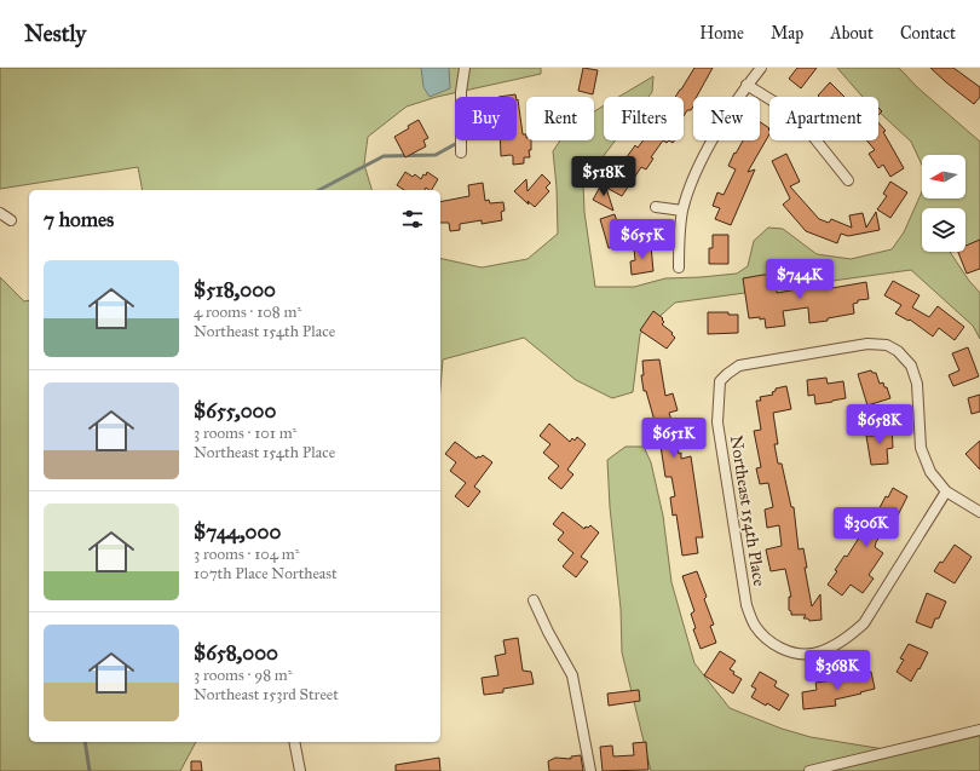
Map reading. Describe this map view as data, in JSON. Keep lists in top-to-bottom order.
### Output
{
  "streets": {
    "street": ["Northeast 154th Place"]
  },
  "north": "left",
  "page": {
    "header": "Nestly",
    "nav": [
      "Home",
      "Map",
      "About",
      "Contact"
    ],
    "chip": [
      "Buy",
      "Rent",
      "Filters",
      "New",
      "Apartment"
    ],
    "price": [
      "$518K",
      "$655K",
      "$744K",
      "$658K",
      "$651K",
      "$306K",
      "$368K"
    ],
    "heading": "7 homes",
    "list": [
      {
        "name": "$518,000",
        "note": "4 rooms · 108 m² · Northeast 154th Place"
      },
      {
        "name": "$655,000",
        "note": "3 rooms · 101 m² · Northeast 154th Place"
      },
      {
        "name": "$744,000",
        "note": "3 rooms · 104 m² · 107th Place Northeast"
      },
      {
        "name": "$658,000",
        "note": "3 rooms · 98 m² · Northeast 153rd Street"
      }
    ]
  }
}
